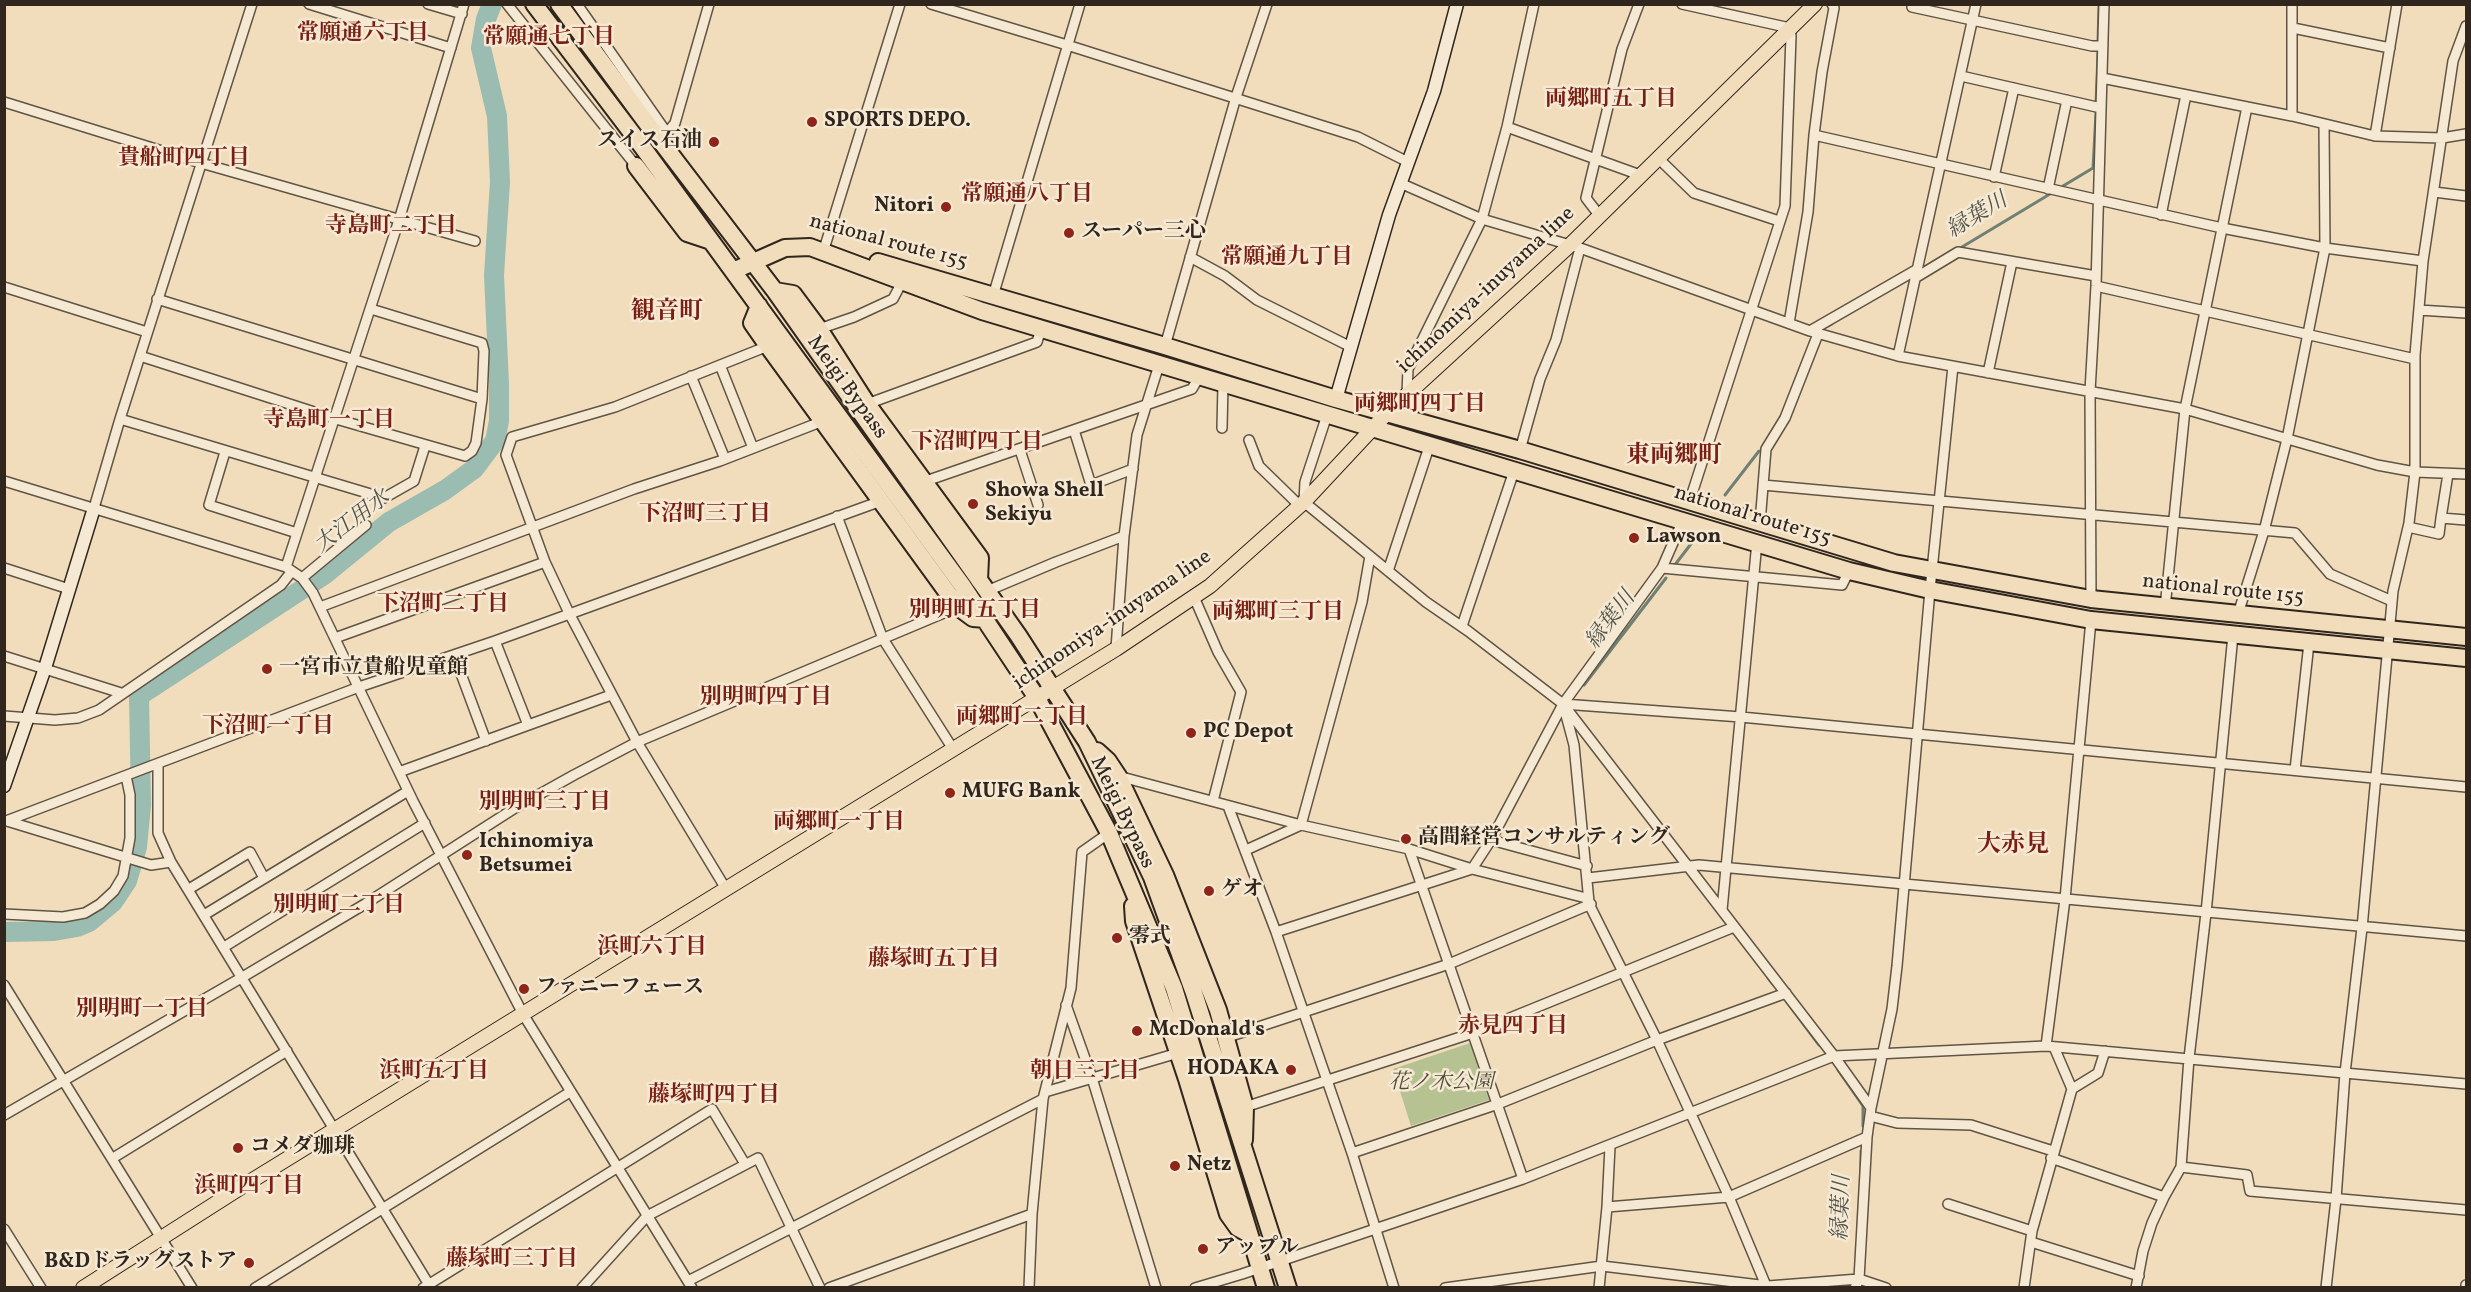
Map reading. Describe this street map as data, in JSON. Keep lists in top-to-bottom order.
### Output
{
  "streets": {
    "highway": ["national route 155", "Meigi Bypass"],
    "main road": ["ichinomiya-inuyama line"]
  },
  "crossings": [
    ["national route 155", "ichinomiya-inuyama line"],
    ["national route 155", "Meigi Bypass"],
    ["ichinomiya-inuyama line", "Meigi Bypass"]
  ],
  "districts": [
    "常願通六丁目",
    "常願通七丁目",
    "両郷町五丁目",
    "貴船町四丁目",
    "常願通八丁目",
    "寺島町二丁目",
    "常願通九丁目",
    "観音町",
    "両郷町四丁目",
    "寺島町一丁目",
    "下沼町四丁目",
    "東両郷町",
    "下沼町三丁目",
    "下沼町二丁目",
    "別明町五丁目",
    "両郷町三丁目",
    "別明町四丁目",
    "両郷町二丁目",
    "下沼町一丁目",
    "別明町三丁目",
    "両郷町一丁目",
    "大赤見",
    "別明町二丁目",
    "浜町六丁目",
    "藤塚町五丁目",
    "別明町一丁目",
    "赤見四丁目",
    "浜町五丁目",
    "朝日三丁目",
    "藤塚町四丁目",
    "浜町四丁目",
    "藤塚町三丁目"
  ],
  "water": ["縁葉川", "大江用水"],
  "parks": ["花ノ木公園"],
  "places": [
    "SPORTS DEPO.",
    "スイス石油",
    "Nitori",
    "スーパー三心",
    "Showa Shell Sekiyu",
    "Lawson",
    "一宮市立貴船児童館",
    "PC Depot",
    "MUFG Bank",
    "高間経営コンサルティング",
    "Ichinomiya Betsumei",
    "ゲオ",
    "零式",
    "ファニーフェース",
    "McDonald's",
    "HODAKA",
    "コメダ珈琲",
    "Netz",
    "アップル",
    "B&Dドラッグストア"
  ]
}
